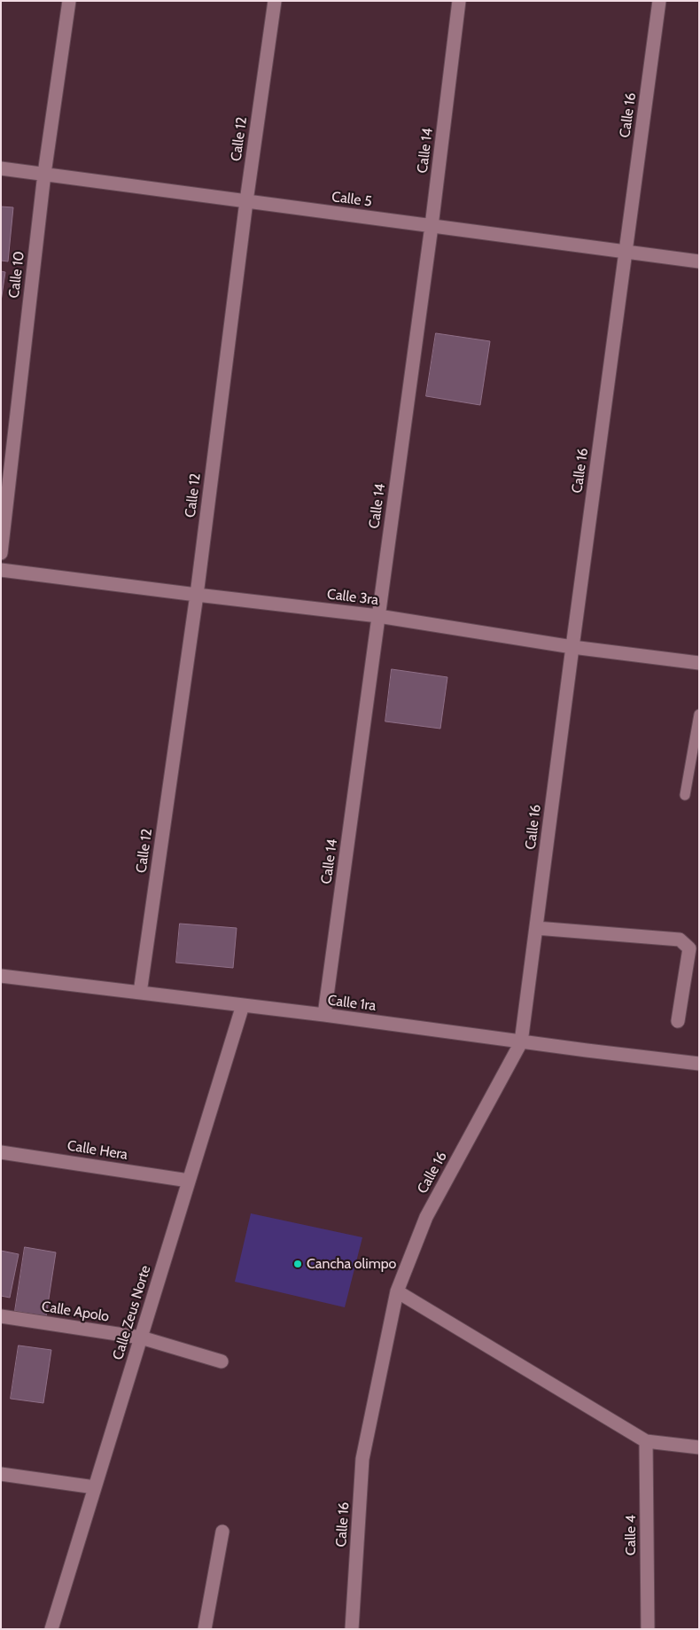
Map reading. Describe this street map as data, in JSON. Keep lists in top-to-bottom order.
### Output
{
  "streets": {
    "street": [
      "Calle 16",
      "Calle 12",
      "Calle 14",
      "Calle 5",
      "Calle 10",
      "Calle 3ra",
      "Calle 1ra",
      "Calle Hera",
      "Calle Apolo",
      "Calle Zeus Norte",
      "Calle 4"
    ]
  },
  "crossings": [
    ["Calle 16", "Calle 5"],
    ["Calle 16", "Calle 3ra"],
    ["Calle 16", "Calle 1ra"],
    ["Calle 12", "Calle 5"],
    ["Calle 12", "Calle 3ra"],
    ["Calle 12", "Calle 1ra"],
    ["Calle 14", "Calle 5"],
    ["Calle 14", "Calle 3ra"],
    ["Calle 14", "Calle 1ra"],
    ["Calle 5", "Calle 10"],
    ["Calle 1ra", "Calle Zeus Norte"],
    ["Calle Hera", "Calle Zeus Norte"],
    ["Calle Apolo", "Calle Zeus Norte"]
  ],
  "places": ["Cancha olimpo"]
}
